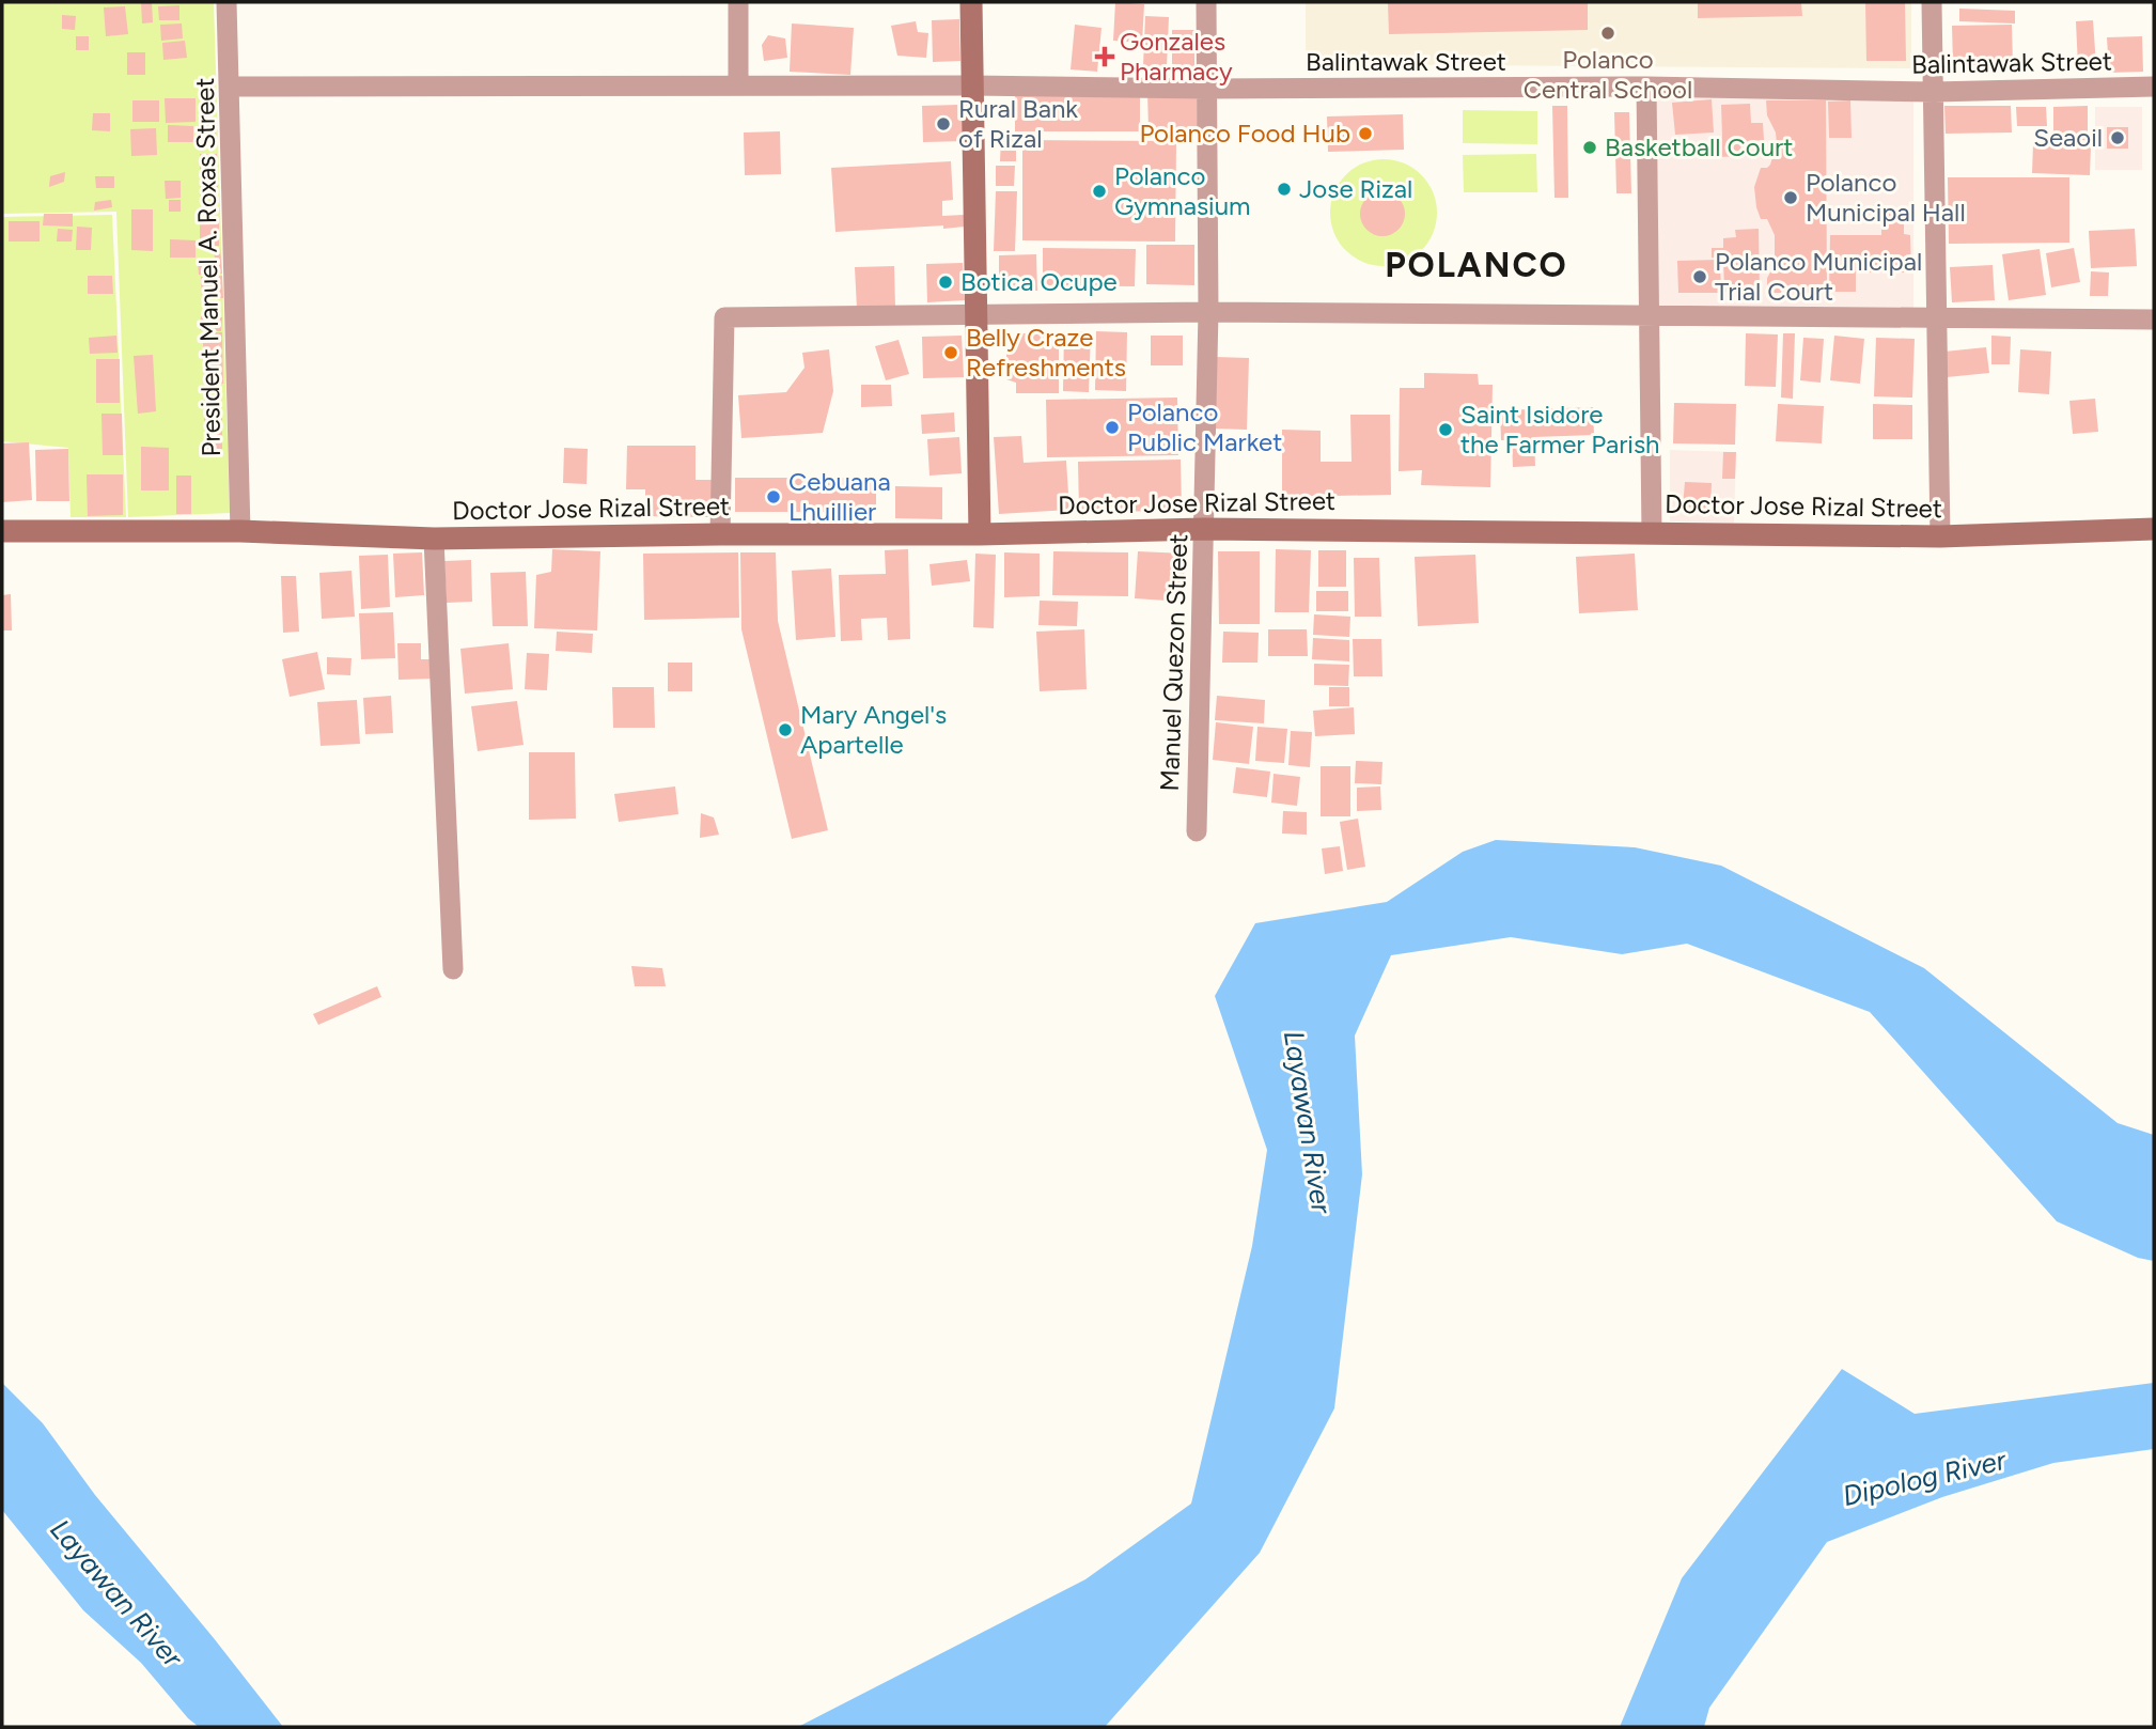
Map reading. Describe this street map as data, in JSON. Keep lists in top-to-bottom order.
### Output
{
  "streets": {
    "main road": ["Doctor Jose Rizal Street"],
    "street": ["Balintawak Street", "President Manuel A. Roxas Street", "Manuel Quezon Street"]
  },
  "crossings": [
    ["Balintawak Street", "President Manuel A. Roxas Street"],
    ["Balintawak Street", "Manuel Quezon Street"],
    ["President Manuel A. Roxas Street", "Doctor Jose Rizal Street"],
    ["Doctor Jose Rizal Street", "Manuel Quezon Street"]
  ],
  "districts": ["POLANCO"],
  "water": ["Layawan River", "Dipolog River"],
  "places": {
    "other": [
      "Polanco Central School",
      "Rural Bank of Rizal",
      "Polanco Food Hub",
      "Seaoil",
      "Basketball Court",
      "Jose Rizal",
      "Polanco Gymnasium",
      "Polanco Municipal Hall",
      "Polanco Municipal Trial Court",
      "Botica Ocupe",
      "Belly Craze Refreshments",
      "Polanco Public Market",
      "Saint Isidore the Farmer Parish",
      "Cebuana Lhuillier",
      "Mary Angel's Apartelle"
    ],
    "health": ["Gonzales Pharmacy"]
  }
}
